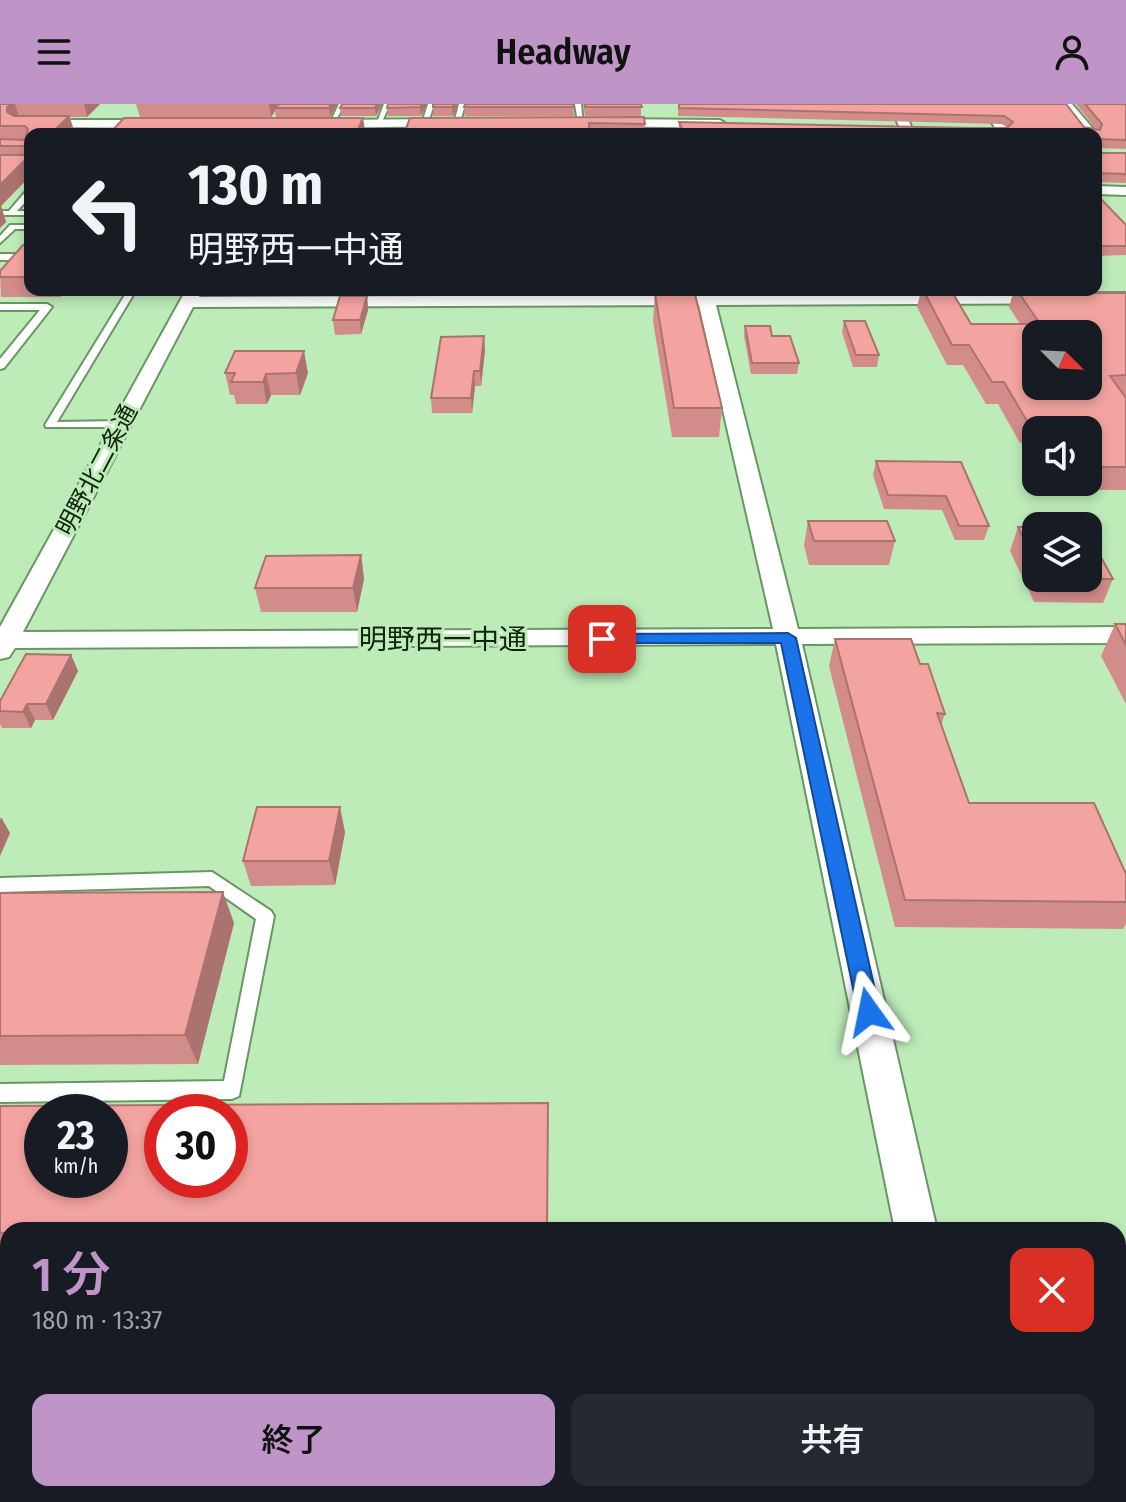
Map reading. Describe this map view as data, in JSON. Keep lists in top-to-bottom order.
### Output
{
  "streets": {
    "street": ["明野北二条通", "明野西一中通"]
  },
  "crossings": [
    ["明野北二条通", "明野西一中通"]
  ],
  "north": "bottom right",
  "page": {
    "header": "Headway",
    "turn": ["130 m", "明野西一中通"],
    "speed": "23 km/h",
    "limit": "30",
    "heading": ["1 分", "180 m · 13:37"],
    "buttons": ["終了", "共有"]
  }
}
